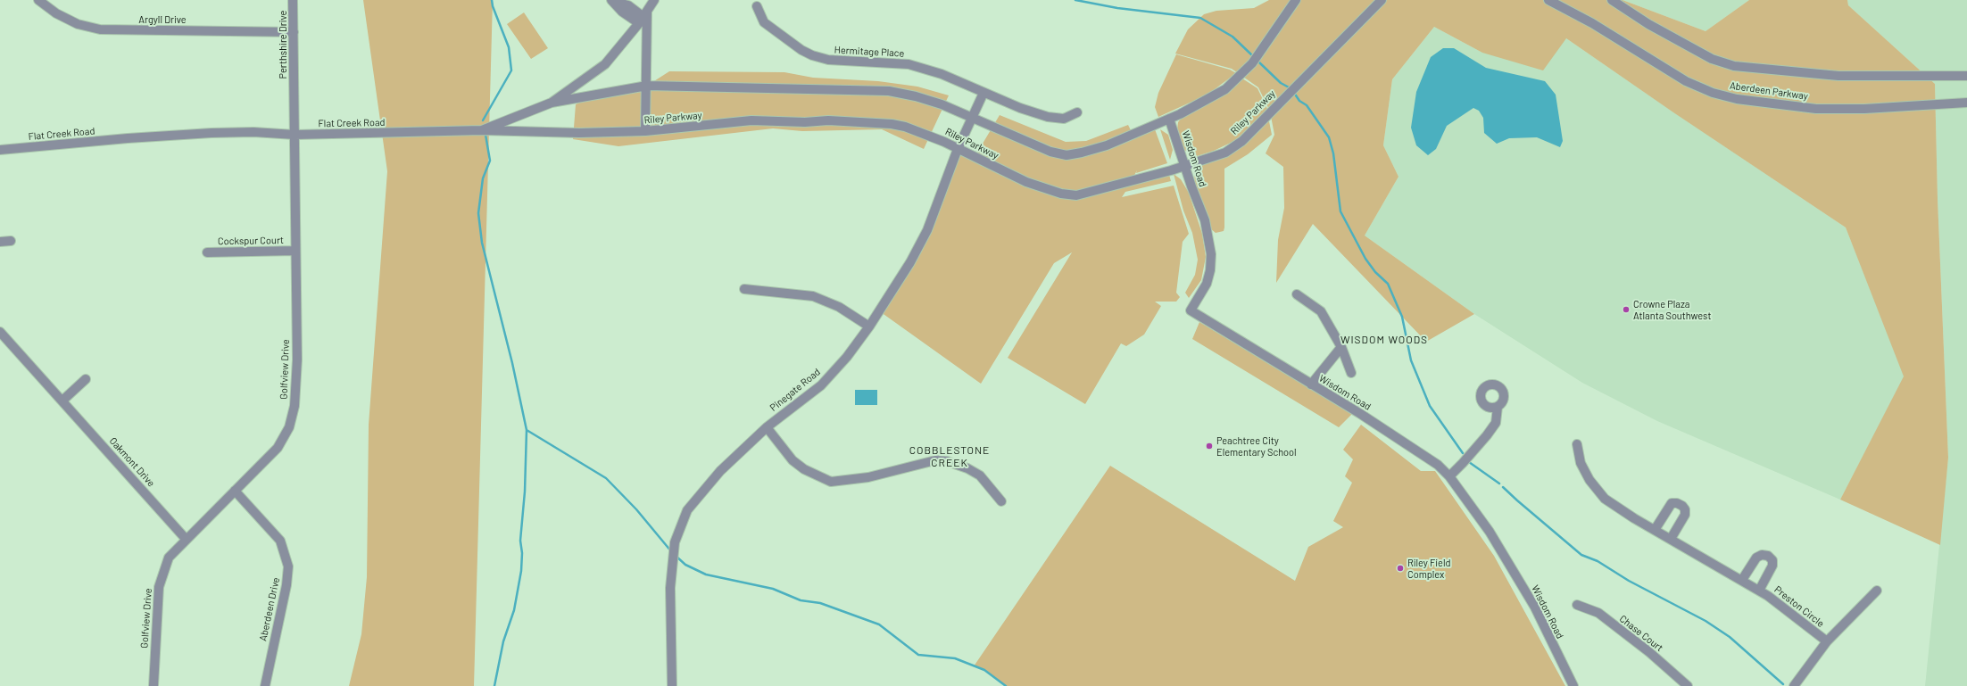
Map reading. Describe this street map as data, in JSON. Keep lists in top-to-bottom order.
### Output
{
  "streets": {
    "street": [
      "Argyll Drive",
      "Perthshire Drive",
      "Hermitage Place",
      "Aberdeen Parkway",
      "Riley Parkway",
      "Flat Creek Road",
      "Wisdom Road",
      "Cockspur Court",
      "Golfview Drive",
      "Pinegate Road",
      "Oakmont Drive",
      "Preston Circle",
      "Aberdeen Drive",
      "Chase Court"
    ]
  },
  "crossings": [
    ["Argyll Drive", "Perthshire Drive"],
    ["Perthshire Drive", "Golfview Drive"],
    ["Hermitage Place", "Pinegate Road"],
    ["Riley Parkway", "Flat Creek Road"],
    ["Riley Parkway", "Wisdom Road"],
    ["Riley Parkway", "Pinegate Road"],
    ["Flat Creek Road", "Golfview Drive"],
    ["Cockspur Court", "Golfview Drive"],
    ["Golfview Drive", "Oakmont Drive"],
    ["Golfview Drive", "Aberdeen Drive"]
  ],
  "districts": ["WISDOM WOODS", "COBBLESTONE CREEK"],
  "places": ["Crowne Plaza Atlanta Southwest", "Peachtree City Elementary School", "Riley Field Complex"]
}
